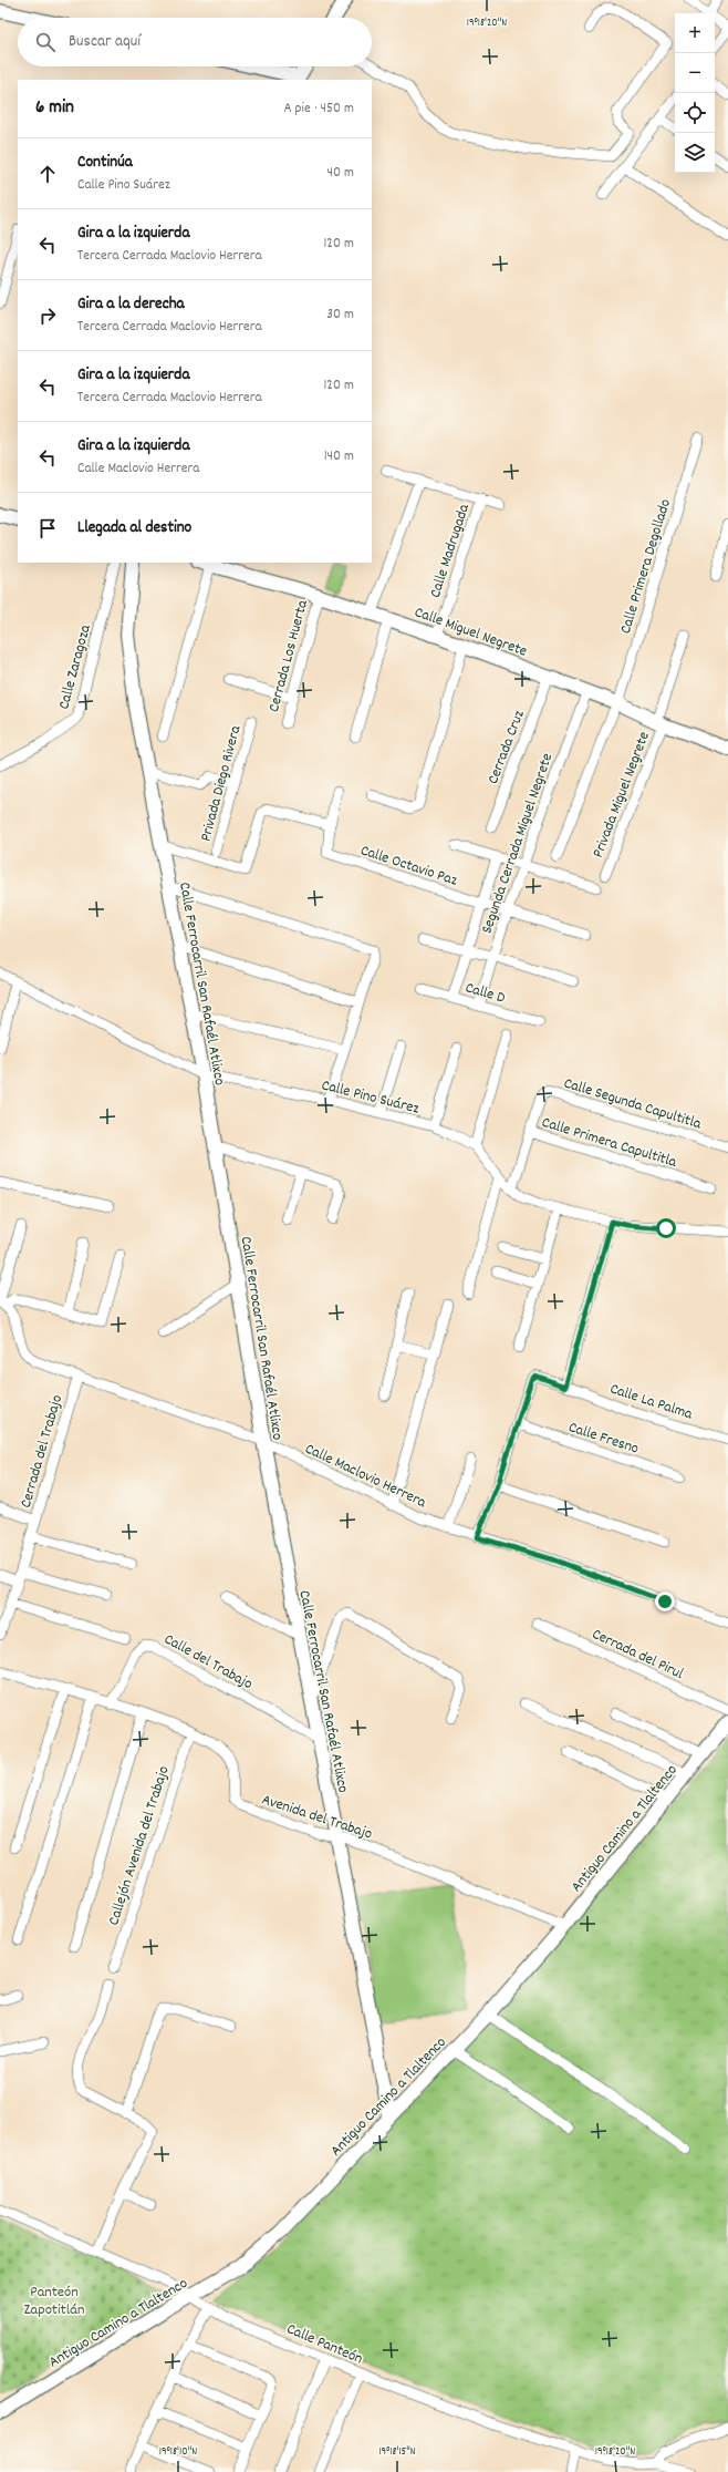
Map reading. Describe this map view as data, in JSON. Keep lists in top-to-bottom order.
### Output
{
  "streets": {
    "street": [
      "Calle Madrugada",
      "Calle Primera Degollado",
      "Calle Miguel Negrete",
      "Cerrada Los Huerta",
      "Calle Zaragoza",
      "Cerrada Cruz",
      "Privada Diego Rivera",
      "Privada Miguel Negrete",
      "Segunda Cerrada Miguel Negrete",
      "Calle Octavio Paz",
      "Calle Ferrocarril San Rafaél Atlixco",
      "Calle D",
      "Calle Pino Suárez",
      "Calle Segunda Capultitla",
      "Calle Primera Capultitla",
      "Calle La Palma",
      "Calle Fresno",
      "Cerrada del Trabajo",
      "Calle Maclovio Herrera",
      "Cerrada del Pirul",
      "Calle del Trabajo",
      "Avenida del Trabajo",
      "Antiguo Camino a Tlaltenco",
      "Callejón Avenida del Trabajo",
      "Calle Panteón"
    ]
  },
  "crossings": [
    ["Calle Madrugada", "Calle Miguel Negrete"],
    ["Calle Primera Degollado", "Calle Miguel Negrete"],
    ["Calle Miguel Negrete", "Cerrada Los Huerta"],
    ["Calle Miguel Negrete", "Cerrada Cruz"],
    ["Calle Miguel Negrete", "Privada Miguel Negrete"],
    ["Calle Miguel Negrete", "Segunda Cerrada Miguel Negrete"],
    ["Segunda Cerrada Miguel Negrete", "Calle Octavio Paz"],
    ["Segunda Cerrada Miguel Negrete", "Calle D"],
    ["Calle Ferrocarril San Rafaél Atlixco", "Calle Pino Suárez"],
    ["Calle Ferrocarril San Rafaél Atlixco", "Calle Maclovio Herrera"],
    ["Calle Ferrocarril San Rafaél Atlixco", "Calle del Trabajo"],
    ["Calle Ferrocarril San Rafaél Atlixco", "Avenida del Trabajo"],
    ["Calle Ferrocarril San Rafaél Atlixco", "Antiguo Camino a Tlaltenco"],
    ["Calle Pino Suárez", "Calle Primera Capultitla"],
    ["Calle Segunda Capultitla", "Calle Primera Capultitla"],
    ["Calle La Palma", "Calle Fresno"],
    ["Cerrada del Trabajo", "Calle Maclovio Herrera"],
    ["Calle del Trabajo", "Avenida del Trabajo"],
    ["Avenida del Trabajo", "Antiguo Camino a Tlaltenco"],
    ["Avenida del Trabajo", "Callejón Avenida del Trabajo"],
    ["Antiguo Camino a Tlaltenco", "Calle Panteón"]
  ],
  "parks": ["Panteón Zapotitlán"],
  "page": {
    "map_buttons": ["+", "−"],
    "search": "Buscar aquí",
    "heading": ["6 min", "A pie · 450 m"],
    "list": [
      ["Continúa", "Calle Pino Suárez", "40 m"],
      ["Gira a la izquierda", "Tercera Cerrada Maclovio Herrera", "120 m"],
      ["Gira a la derecha", "Tercera Cerrada Maclovio Herrera", "30 m"],
      ["Gira a la izquierda", "Tercera Cerrada Maclovio Herrera", "120 m"],
      ["Gira a la izquierda", "Calle Maclovio Herrera", "140 m"],
      "Llegada al destino"
    ]
  },
  "coordinates": ["19°18'20\"N", "19°18'10\"N", "19°18'15\"N"]
}
